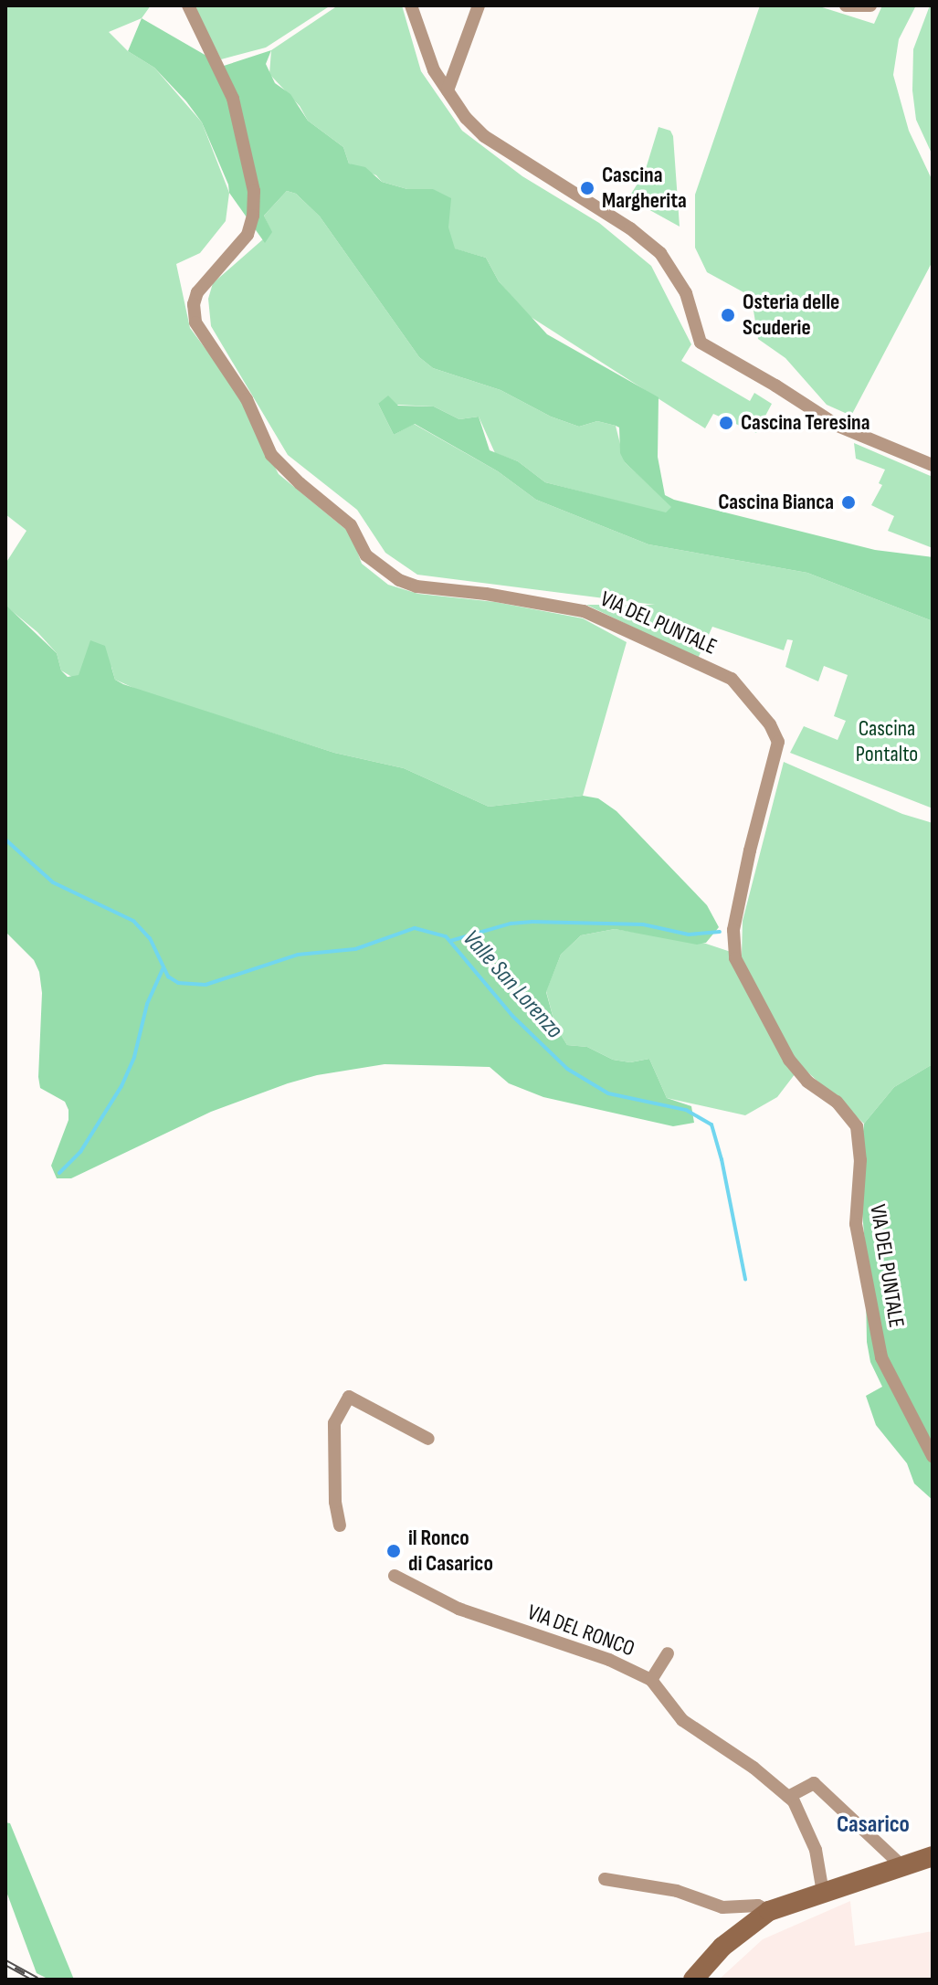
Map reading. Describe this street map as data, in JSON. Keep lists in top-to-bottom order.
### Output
{
  "streets": {
    "street": ["VIA DEL PUNTALE", "VIA DEL RONCO"]
  },
  "districts": ["Casarico"],
  "water": ["Valle San Lorenzo"],
  "parks": ["Cascina Pontalto"],
  "places": [
    "Cascina Margherita",
    "Osteria delle Scuderie",
    "Cascina Teresina",
    "Cascina Bianca",
    "il Ronco di Casarico"
  ]
}
